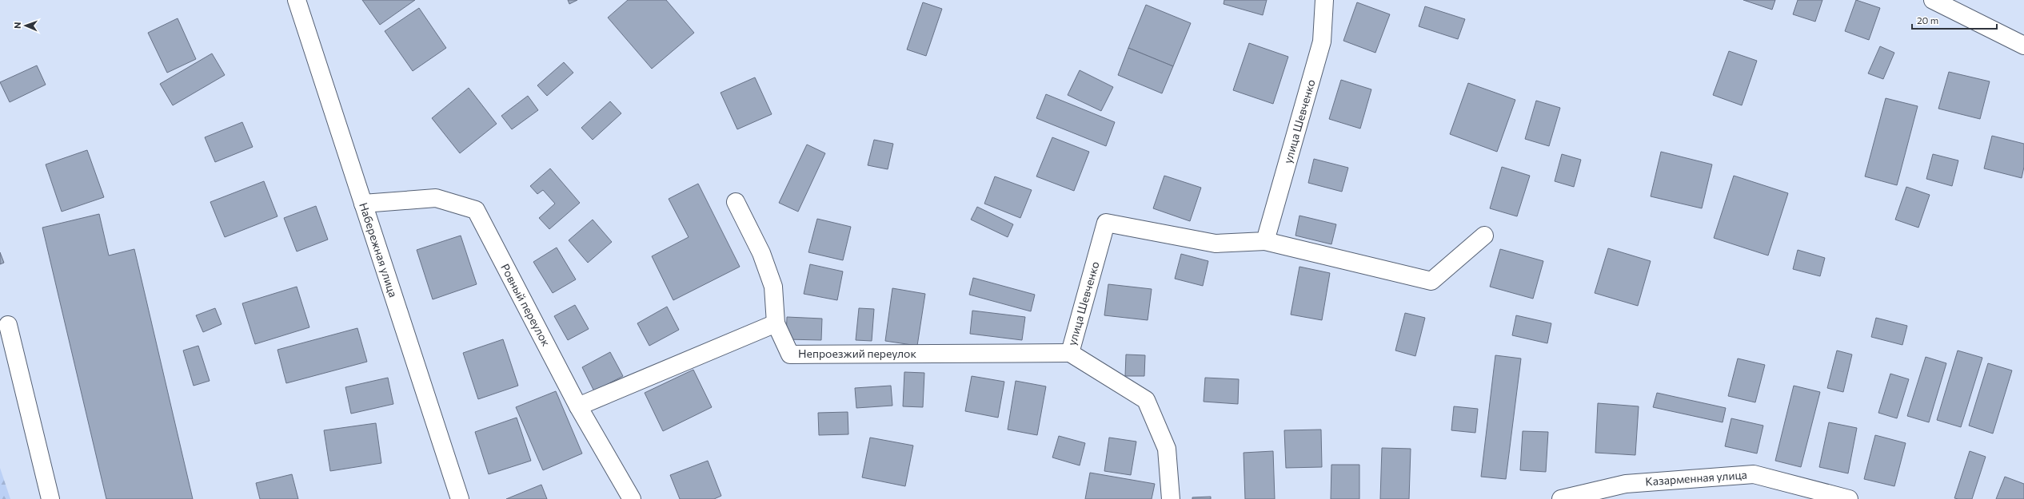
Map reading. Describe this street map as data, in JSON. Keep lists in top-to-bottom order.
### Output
{
  "streets": {
    "street": [
      "улица Шевченко",
      "Набережная улица",
      "Ровный переулок",
      "Непроезжий переулок",
      "Казарменная улица"
    ]
  },
  "crossings": [
    ["улица Шевченко", "Непроезжий переулок"],
    ["Набережная улица", "Ровный переулок"]
  ],
  "scale_bar": "20 m",
  "north": "left"
}
